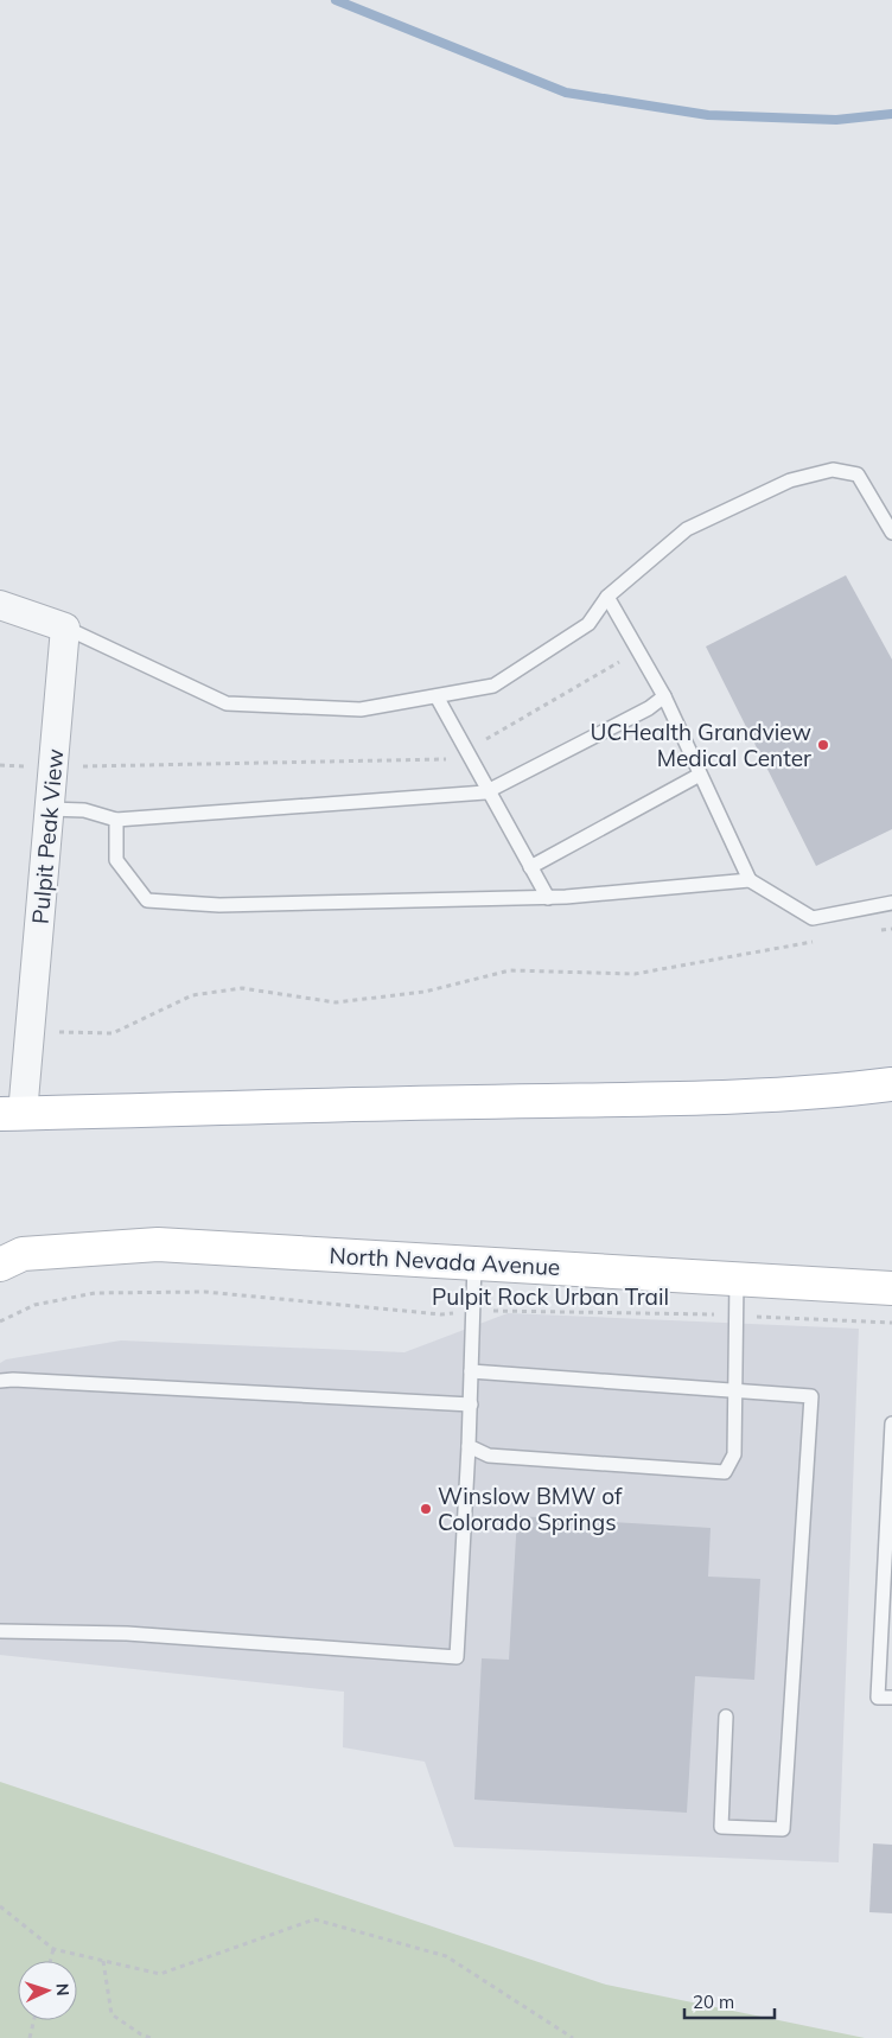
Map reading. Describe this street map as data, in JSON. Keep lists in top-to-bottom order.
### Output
{
  "streets": {
    "main road": ["North Nevada Avenue"],
    "street": ["Pulpit Peak View"],
    "path": ["Pulpit Rock Urban Trail"]
  },
  "places": ["UCHealth Grandview Medical Center", "Winslow BMW of Colorado Springs"],
  "scale_bar": "20 m",
  "north": "right"
}
